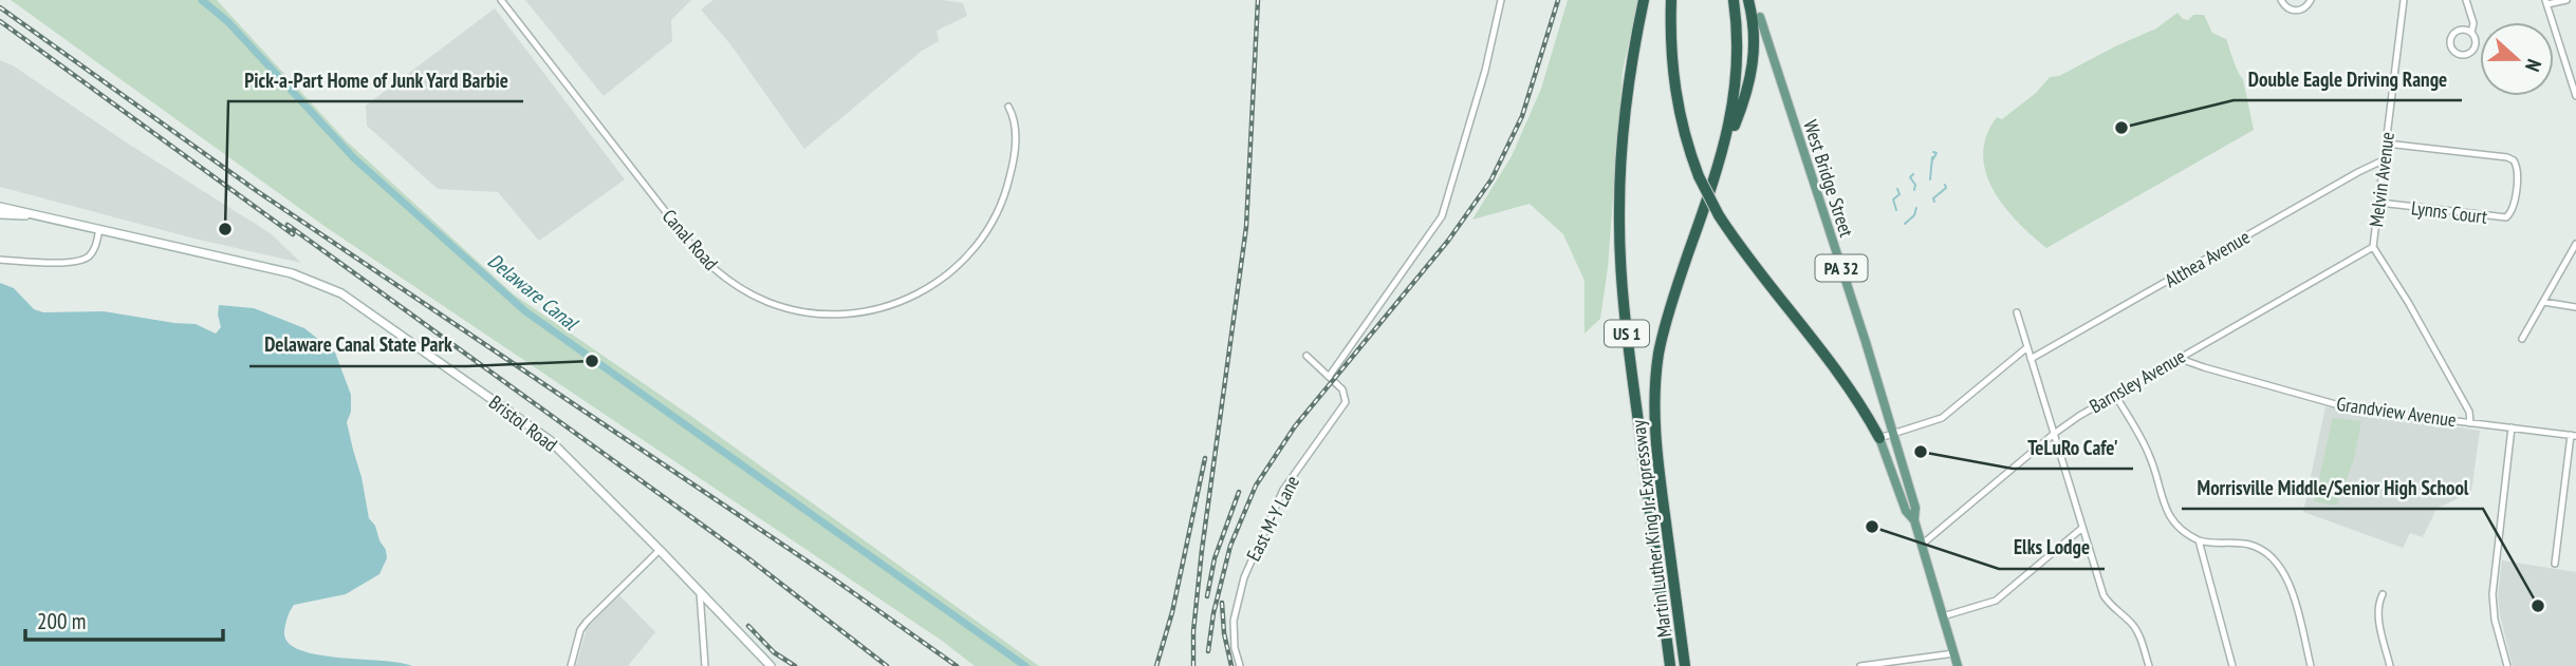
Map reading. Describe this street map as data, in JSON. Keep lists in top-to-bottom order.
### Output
{
  "streets": {
    "highway": ["US 1", "Martin Luther King Jr. Expressway"],
    "main road": ["West Bridge Street", "PA 32", "Bristol Road"],
    "street": [
      "Melvin Avenue",
      "Lynns Court",
      "Canal Road",
      "Althea Avenue",
      "Barnsley Avenue",
      "Grandview Avenue",
      "East M-Y Lane"
    ]
  },
  "crossings": [
    ["West Bridge Street", "Barnsley Avenue"],
    ["Melvin Avenue", "Lynns Court"],
    ["Melvin Avenue", "Althea Avenue"],
    ["Melvin Avenue", "Barnsley Avenue"],
    ["Melvin Avenue", "Grandview Avenue"],
    ["Barnsley Avenue", "Grandview Avenue"]
  ],
  "water": ["Delaware Canal"],
  "places": [
    "Double Eagle Driving Range",
    "Pick-a-Part Home of Junk Yard Barbie",
    "Delaware Canal State Park",
    "TeLuRo Cafe'",
    "Elks Lodge",
    "Morrisville Middle/Senior High School"
  ],
  "scale_bar": "200 m",
  "north": "right"
}
